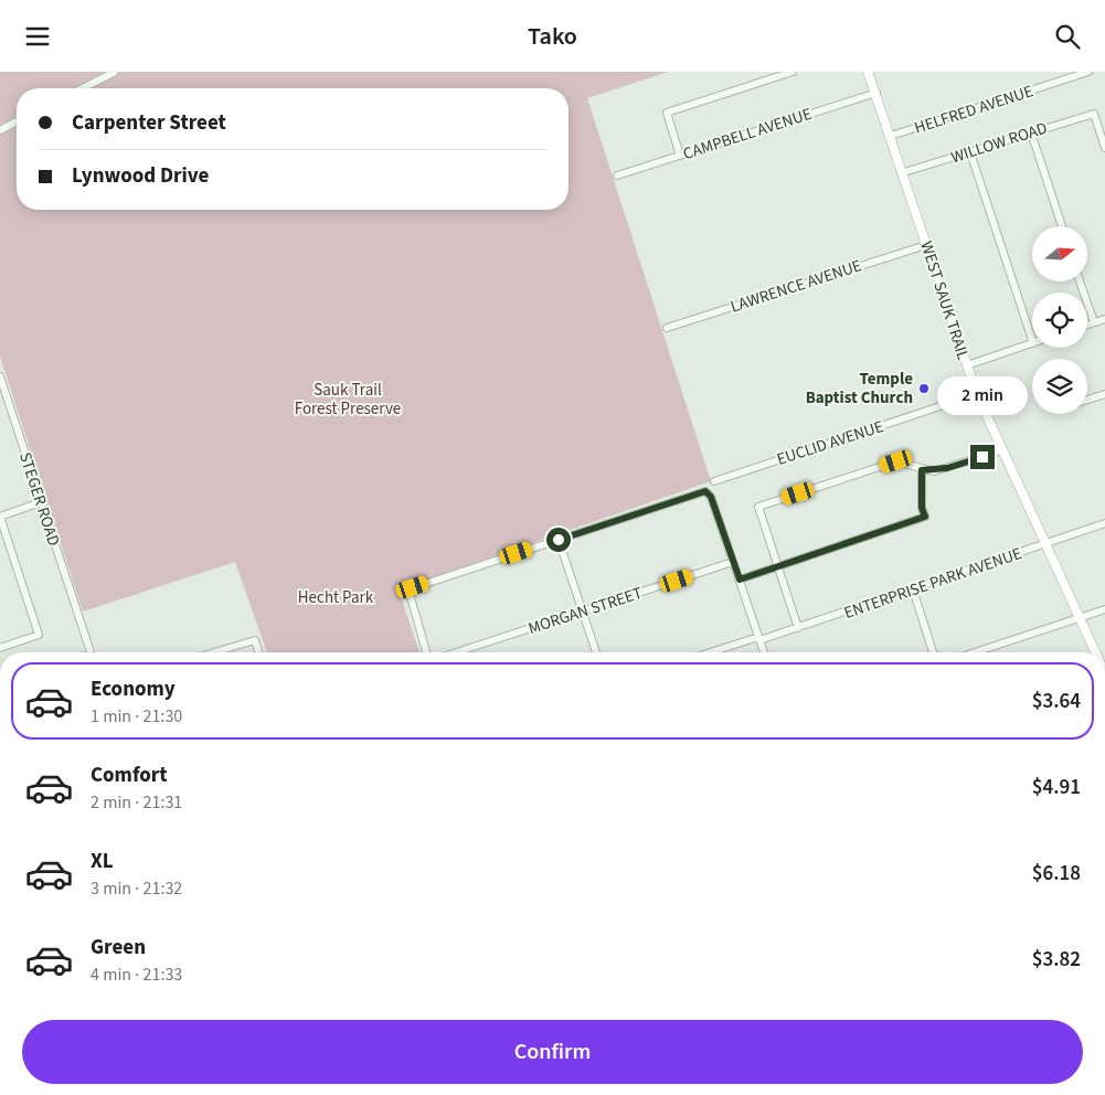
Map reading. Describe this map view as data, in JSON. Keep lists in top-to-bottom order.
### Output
{
  "streets": {
    "main road": ["WEST SAUK TRAIL"],
    "street": [
      "HELFRED AVENUE",
      "CAMPBELL AVENUE",
      "WILLOW ROAD",
      "LAWRENCE AVENUE",
      "EUCLID AVENUE",
      "STEGER ROAD",
      "ENTERPRISE PARK AVENUE",
      "MORGAN STREET"
    ]
  },
  "crossings": [
    ["HELFRED AVENUE", "WEST SAUK TRAIL"],
    ["CAMPBELL AVENUE", "WEST SAUK TRAIL"],
    ["WILLOW ROAD", "WEST SAUK TRAIL"],
    ["LAWRENCE AVENUE", "WEST SAUK TRAIL"],
    ["WEST SAUK TRAIL", "EUCLID AVENUE"],
    ["WEST SAUK TRAIL", "ENTERPRISE PARK AVENUE"]
  ],
  "parks": ["Sauk Trail Forest Preserve", "Hecht Park"],
  "places": ["Temple Baptist Church"],
  "north": "right",
  "page": {
    "header": "Tako",
    "banner": ["Carpenter Street", "Lynwood Drive"],
    "bubble": "2 min",
    "list": [
      {
        "name": "Economy",
        "note": "1 min · 21:30",
        "value": "$3.64"
      },
      {
        "name": "Comfort",
        "note": "2 min · 21:31",
        "value": "$4.91"
      },
      {
        "name": "XL",
        "note": "3 min · 21:32",
        "value": "$6.18"
      },
      {
        "name": "Green",
        "note": "4 min · 21:33",
        "value": "$3.82"
      }
    ],
    "buttons": "Confirm"
  }
}
